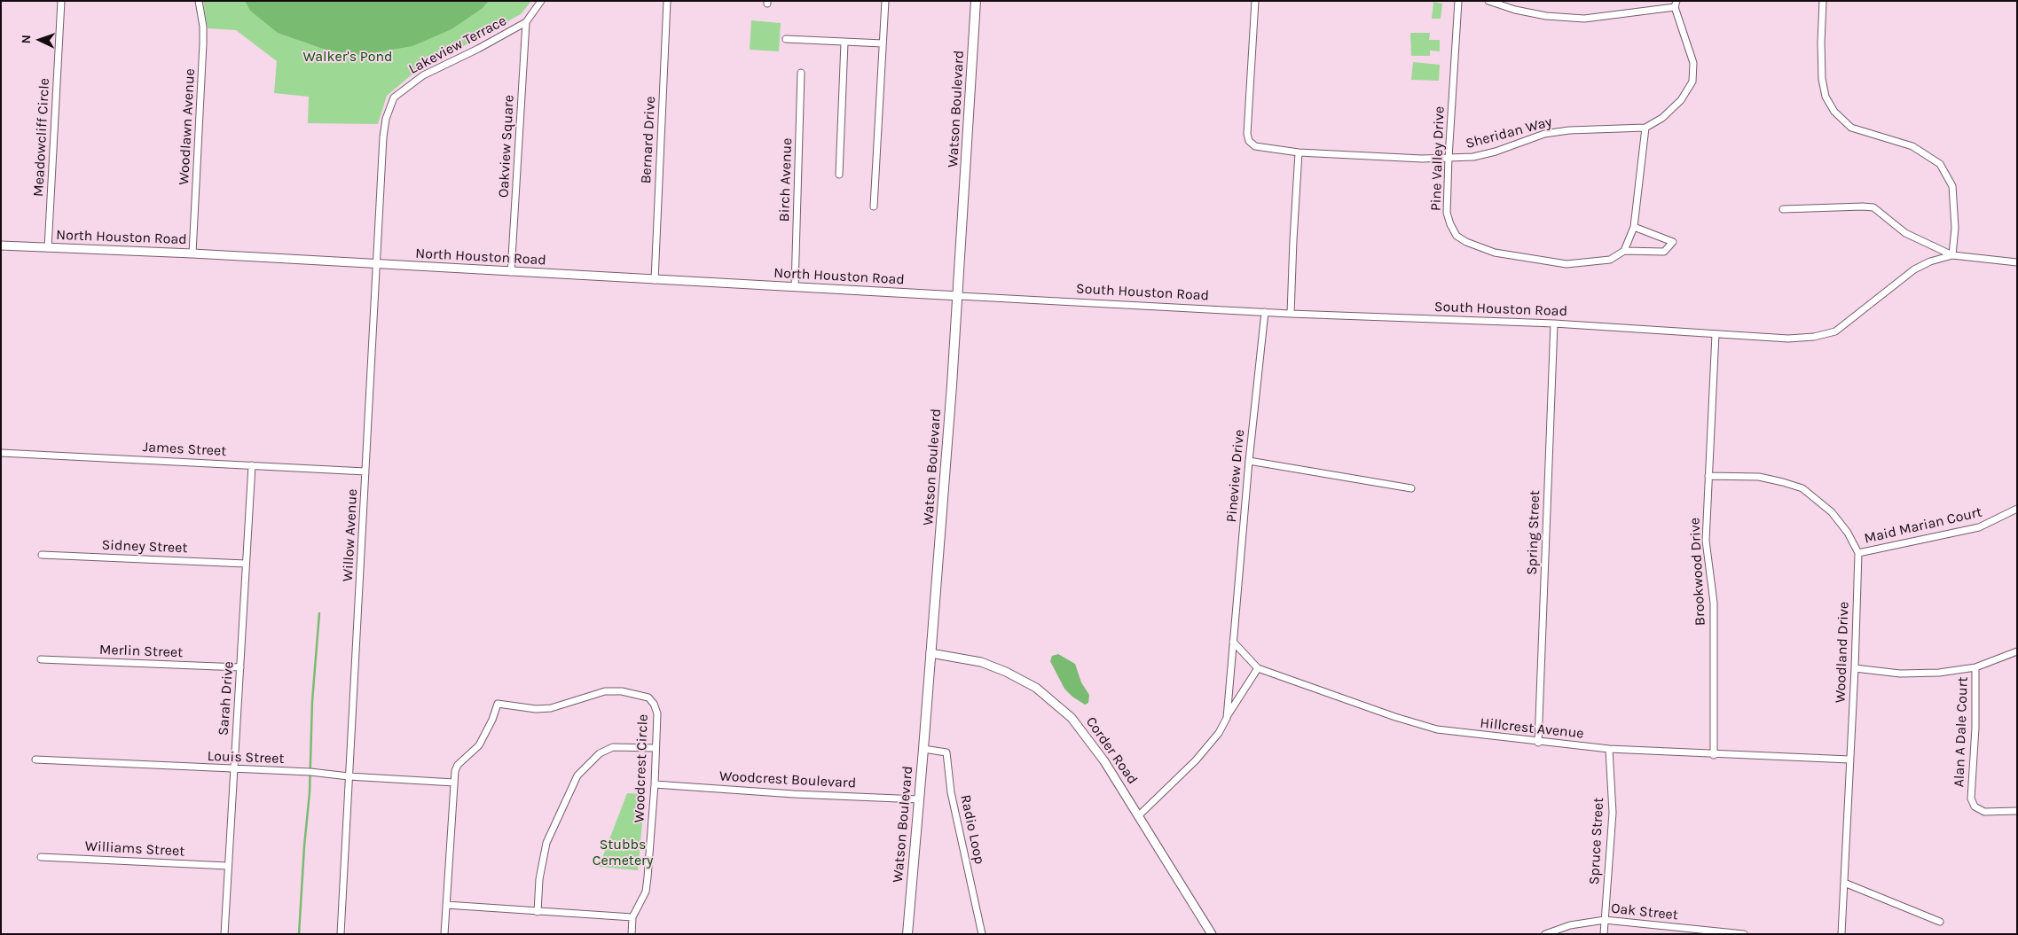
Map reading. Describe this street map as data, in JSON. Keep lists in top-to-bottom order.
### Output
{
  "streets": {
    "main road": ["Watson Boulevard"],
    "street": [
      "Lakeview Terrace",
      "Woodlawn Avenue",
      "Sheridan Way",
      "Meadowcliff Circle",
      "Bernard Drive",
      "Oakview Square",
      "Pine Valley Drive",
      "Birch Avenue",
      "North Houston Road",
      "South Houston Road",
      "James Street",
      "Pineview Drive",
      "Maid Marian Court",
      "Spring Street",
      "Willow Avenue",
      "Sidney Street",
      "Brookwood Drive",
      "Merlin Street",
      "Woodland Drive",
      "Sarah Drive",
      "Hillcrest Avenue",
      "Alan A Dale Court",
      "Corder Road",
      "Louis Street",
      "Woodcrest Circle",
      "Woodcrest Boulevard",
      "Radio Loop",
      "Spruce Street",
      "Williams Street",
      "Oak Street"
    ]
  },
  "crossings": [
    ["Lakeview Terrace", "Oakview Square"],
    ["Lakeview Terrace", "Willow Avenue"],
    ["Watson Boulevard", "North Houston Road"],
    ["Watson Boulevard", "South Houston Road"],
    ["Watson Boulevard", "Corder Road"],
    ["Watson Boulevard", "Woodcrest Boulevard"],
    ["Watson Boulevard", "Radio Loop"],
    ["Woodlawn Avenue", "North Houston Road"],
    ["Sheridan Way", "Pine Valley Drive"],
    ["Meadowcliff Circle", "North Houston Road"],
    ["Bernard Drive", "North Houston Road"],
    ["Oakview Square", "North Houston Road"],
    ["Birch Avenue", "North Houston Road"],
    ["North Houston Road", "South Houston Road"],
    ["North Houston Road", "Willow Avenue"],
    ["South Houston Road", "Pineview Drive"],
    ["South Houston Road", "Spring Street"],
    ["South Houston Road", "Brookwood Drive"],
    ["James Street", "Willow Avenue"],
    ["James Street", "Sarah Drive"],
    ["Pineview Drive", "Hillcrest Avenue"],
    ["Maid Marian Court", "Woodland Drive"],
    ["Spring Street", "Hillcrest Avenue"],
    ["Willow Avenue", "Louis Street"],
    ["Sidney Street", "Sarah Drive"],
    ["Brookwood Drive", "Woodland Drive"],
    ["Brookwood Drive", "Hillcrest Avenue"],
    ["Merlin Street", "Sarah Drive"],
    ["Woodland Drive", "Hillcrest Avenue"],
    ["Sarah Drive", "Louis Street"],
    ["Sarah Drive", "Williams Street"],
    ["Hillcrest Avenue", "Spruce Street"],
    ["Louis Street", "Woodcrest Circle"],
    ["Woodcrest Circle", "Woodcrest Boulevard"],
    ["Spruce Street", "Oak Street"]
  ],
  "parks": ["Walker's Pond", "Stubbs Cemetery"],
  "north": "left"
}
